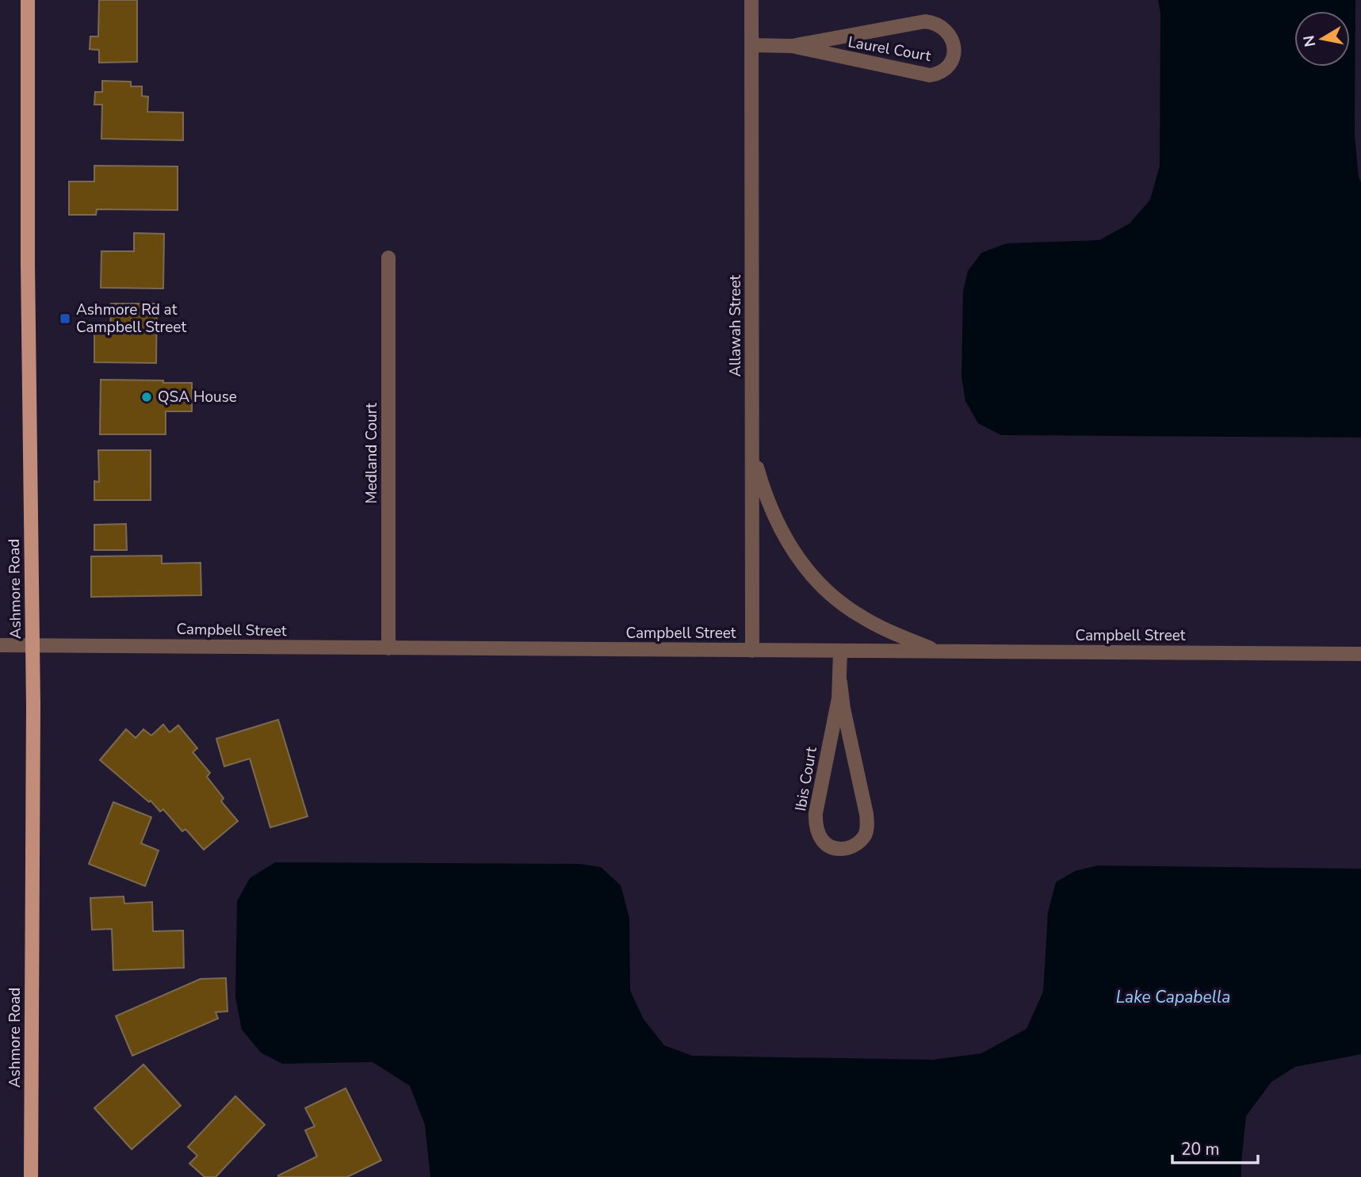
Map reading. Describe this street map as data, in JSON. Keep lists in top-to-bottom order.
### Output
{
  "streets": {
    "main road": ["Ashmore Road"],
    "street": [
      "Laurel Court",
      "Allawah Street",
      "Medland Court",
      "Campbell Street",
      "Ibis Court"
    ]
  },
  "crossings": [
    ["Laurel Court", "Allawah Street"],
    ["Allawah Street", "Campbell Street"],
    ["Medland Court", "Campbell Street"],
    ["Ashmore Road", "Campbell Street"],
    ["Campbell Street", "Ibis Court"]
  ],
  "water": ["Lake Capabella"],
  "places": {
    "transit": ["Ashmore Rd at Campbell Street"],
    "other": ["QSA House"]
  },
  "scale_bar": "20 m",
  "north": "left"
}
